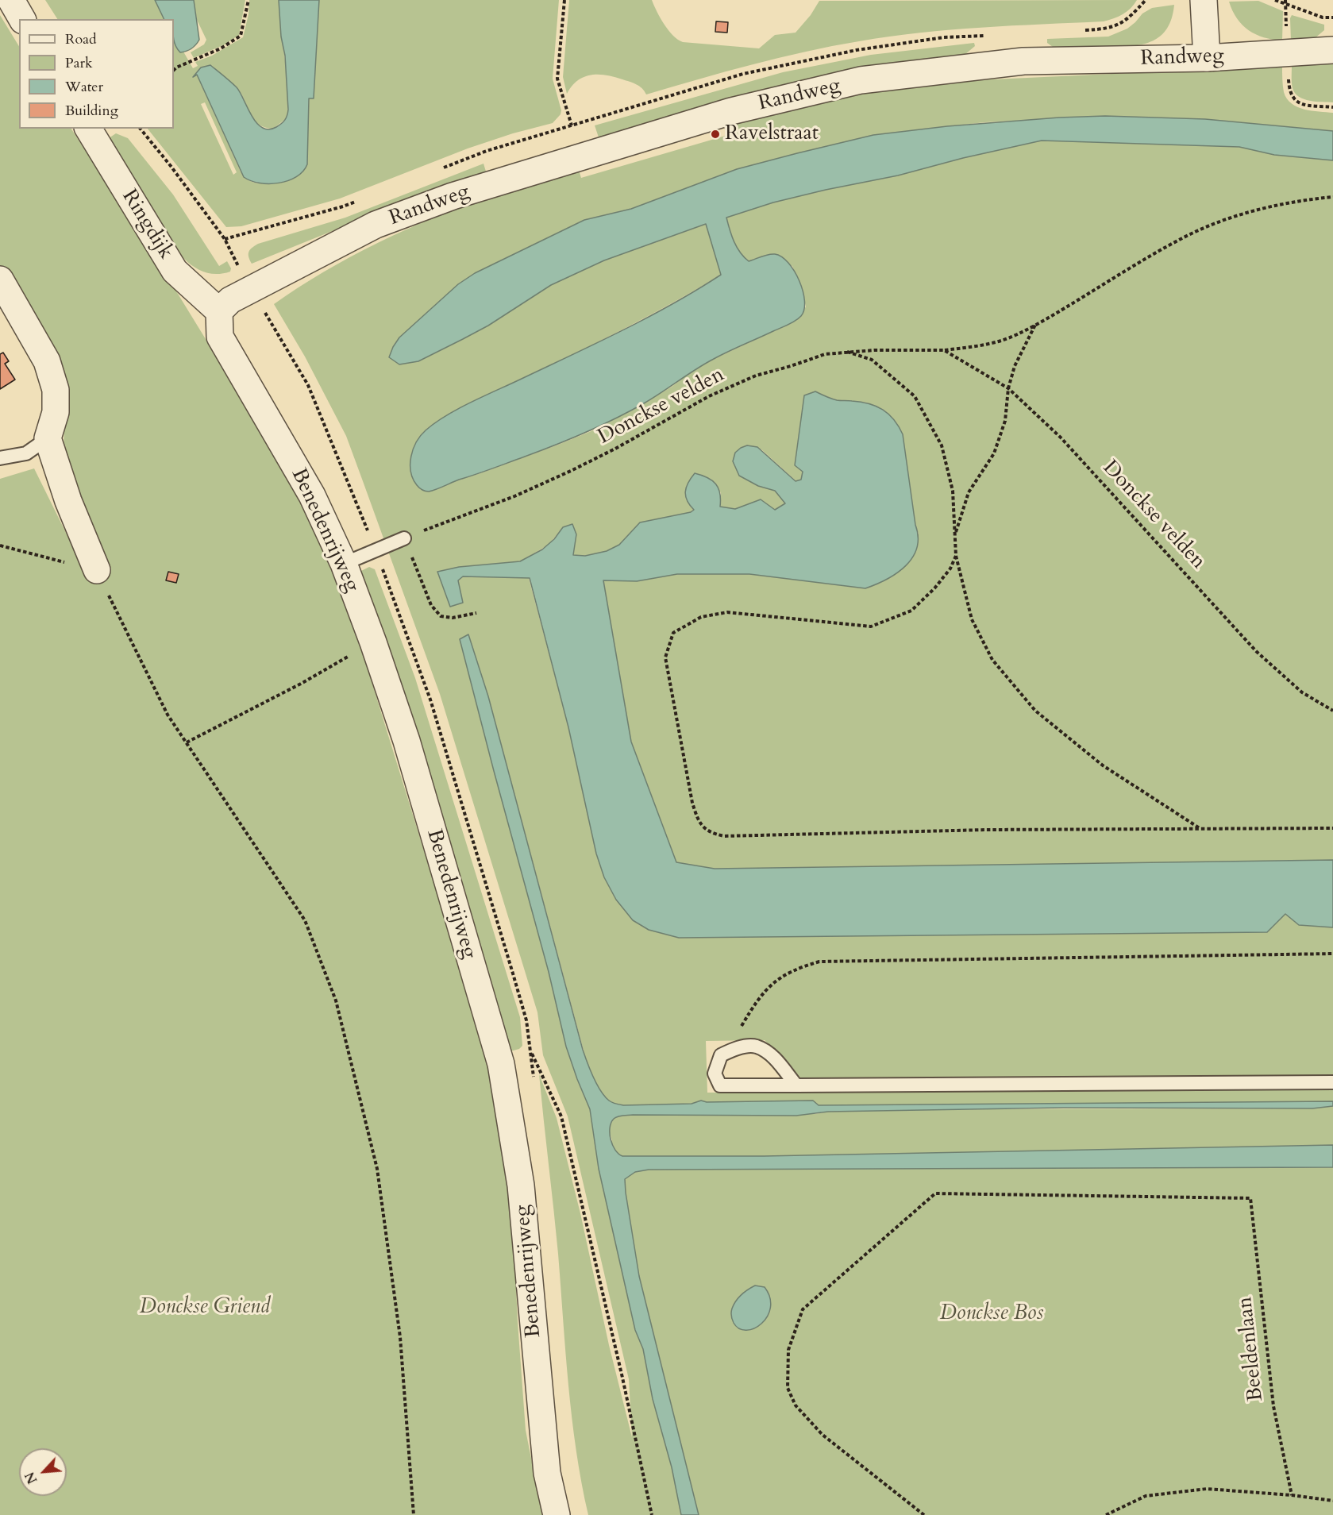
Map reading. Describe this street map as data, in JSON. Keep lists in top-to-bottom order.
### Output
{
  "streets": {
    "street": ["Randweg", "Ringdijk", "Benedenrijweg"],
    "path": ["Donckse velden", "Beeldenlaan"]
  },
  "crossings": [
    ["Randweg", "Ringdijk"],
    ["Randweg", "Benedenrijweg"],
    ["Ringdijk", "Benedenrijweg"]
  ],
  "parks": ["Donckse Griend", "Donckse Bos"],
  "places": ["Ravelstraat"],
  "legend": [
    "Road",
    "Park",
    "Water",
    "Building"
  ],
  "north": "bottom left"
}
